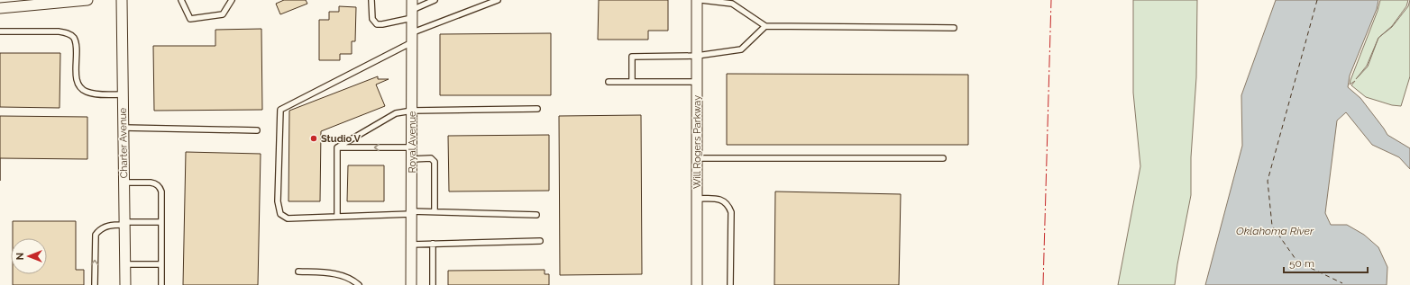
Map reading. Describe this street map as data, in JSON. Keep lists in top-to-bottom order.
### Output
{
  "streets": {
    "street": ["Royal Avenue", "Will Rogers Parkway", "Charter Avenue"]
  },
  "water": ["Oklahoma River"],
  "places": ["Studio V"],
  "scale_bar": "50 m",
  "north": "left"
}
